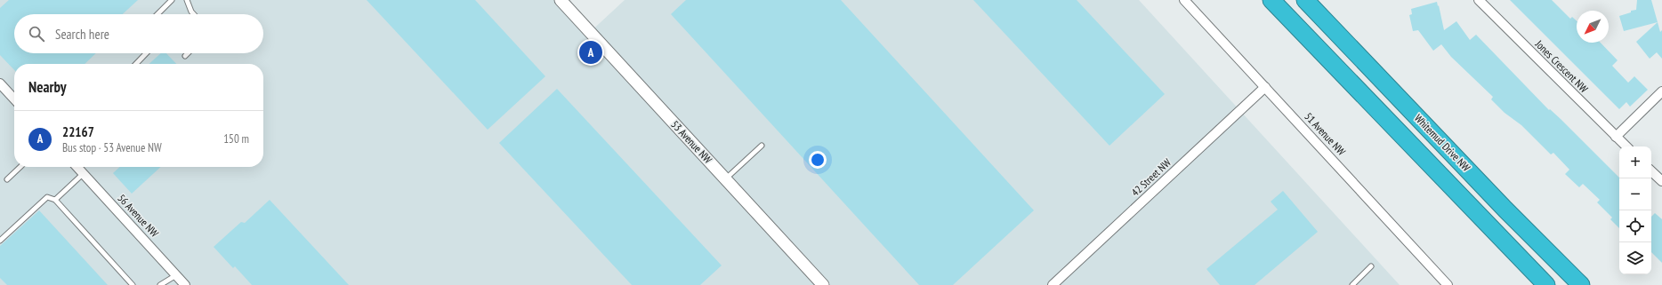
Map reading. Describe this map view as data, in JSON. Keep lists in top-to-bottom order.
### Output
{
  "streets": {
    "highway": ["Whitemud Drive NW"],
    "street": [
      "Jones Crescent NW",
      "51 Avenue NW",
      "53 Avenue NW",
      "42 Street NW",
      "56 Avenue NW"
    ]
  },
  "crossings": [
    ["51 Avenue NW", "42 Street NW"]
  ],
  "north": "bottom left",
  "page": {
    "search": "Search here",
    "pins": "A",
    "heading": "Nearby",
    "list": [
      {
        "mark": "A",
        "name": "22167",
        "note": "Bus stop · 53 Avenue NW",
        "value": "150 m"
      }
    ],
    "map_buttons": ["+", "−"]
  }
}
